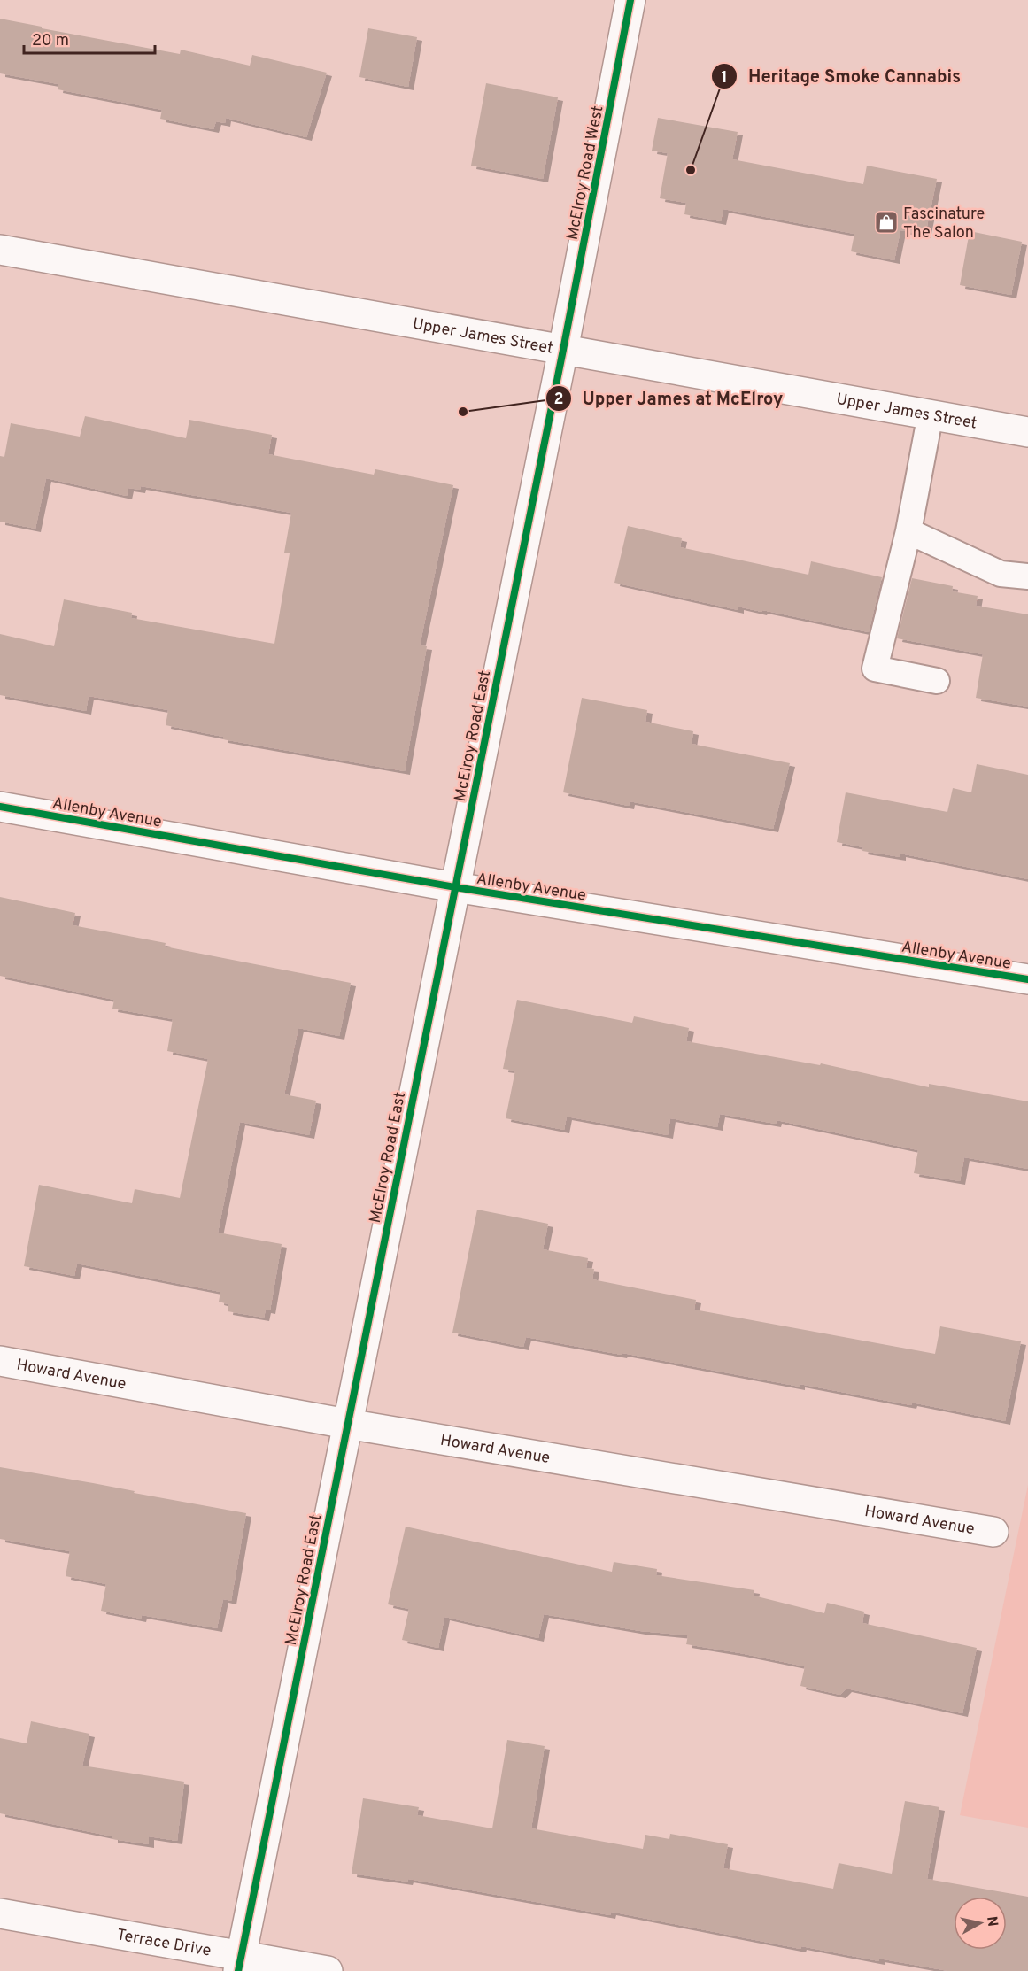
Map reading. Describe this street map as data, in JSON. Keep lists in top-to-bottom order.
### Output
{
  "streets": {
    "street": [
      "McElroy Road West",
      "Upper James Street",
      "McElroy Road East",
      "Allenby Avenue",
      "Howard Avenue",
      "Terrace Drive"
    ]
  },
  "crossings": [
    ["McElroy Road West", "Upper James Street"],
    ["McElroy Road West", "McElroy Road East"],
    ["Upper James Street", "McElroy Road East"],
    ["McElroy Road East", "Allenby Avenue"],
    ["McElroy Road East", "Howard Avenue"],
    ["McElroy Road East", "Terrace Drive"]
  ],
  "places": {
    "other": ["Heritage Smoke Cannabis", "Upper James at McElroy"],
    "shop": ["Fascinature The Salon"]
  },
  "scale_bar": "20 m",
  "north": "right"
}
